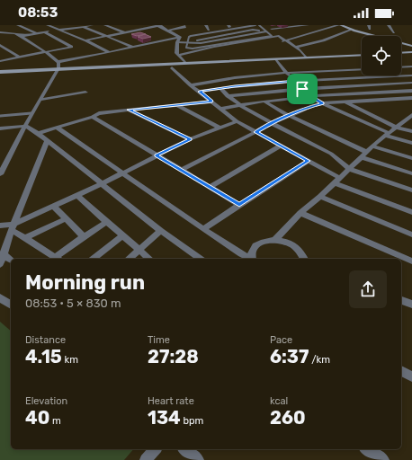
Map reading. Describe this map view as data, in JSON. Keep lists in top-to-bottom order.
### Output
{
  "page": {
    "status": "08:53",
    "heading": ["Morning run", "08:53 · 5 × 830 m"],
    "stats": [
      ["Distance", "4.15 km"],
      ["Time", "27:28"],
      ["Pace", "6:37 /km"],
      ["Elevation", "40 m"],
      ["Heart rate", "134 bpm"],
      ["kcal", "260"]
    ]
  }
}
